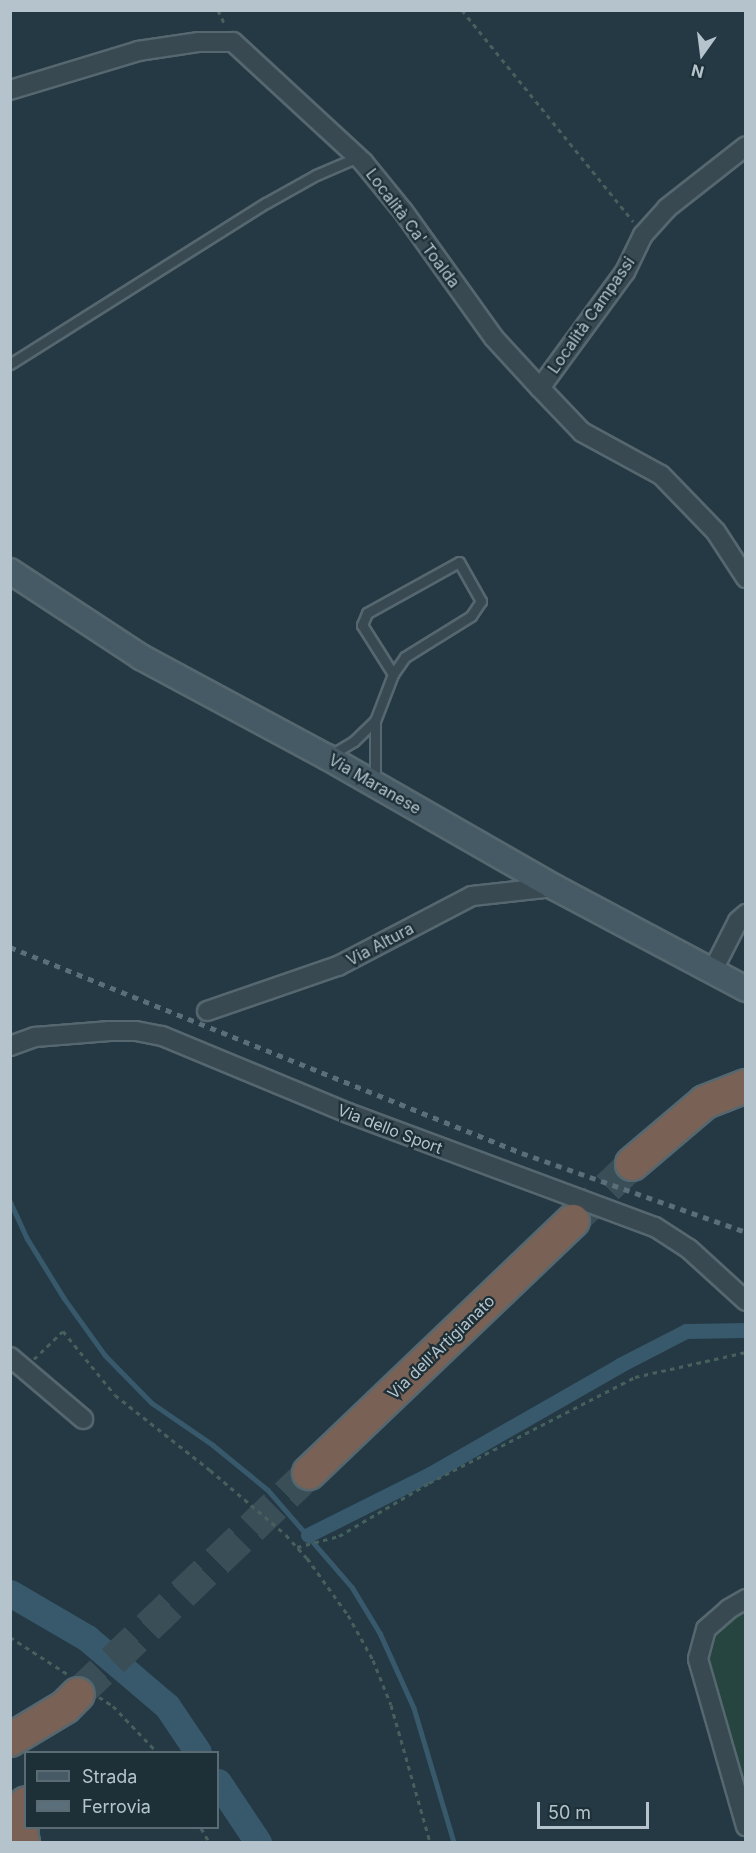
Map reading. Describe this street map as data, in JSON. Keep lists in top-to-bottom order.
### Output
{
  "streets": {
    "highway": ["Via dell'Artigianato"],
    "main road": ["Via Maranese"],
    "street": [
      "Località Ca' Toalda",
      "Località Campassi",
      "Via Altura",
      "Via dello Sport"
    ]
  },
  "crossings": [
    ["Località Ca' Toalda", "Località Campassi"],
    ["Via Maranese", "Via Altura"]
  ],
  "legend": ["Strada", "Ferrovia"],
  "scale_bar": "50 m",
  "north": "bottom"
}
